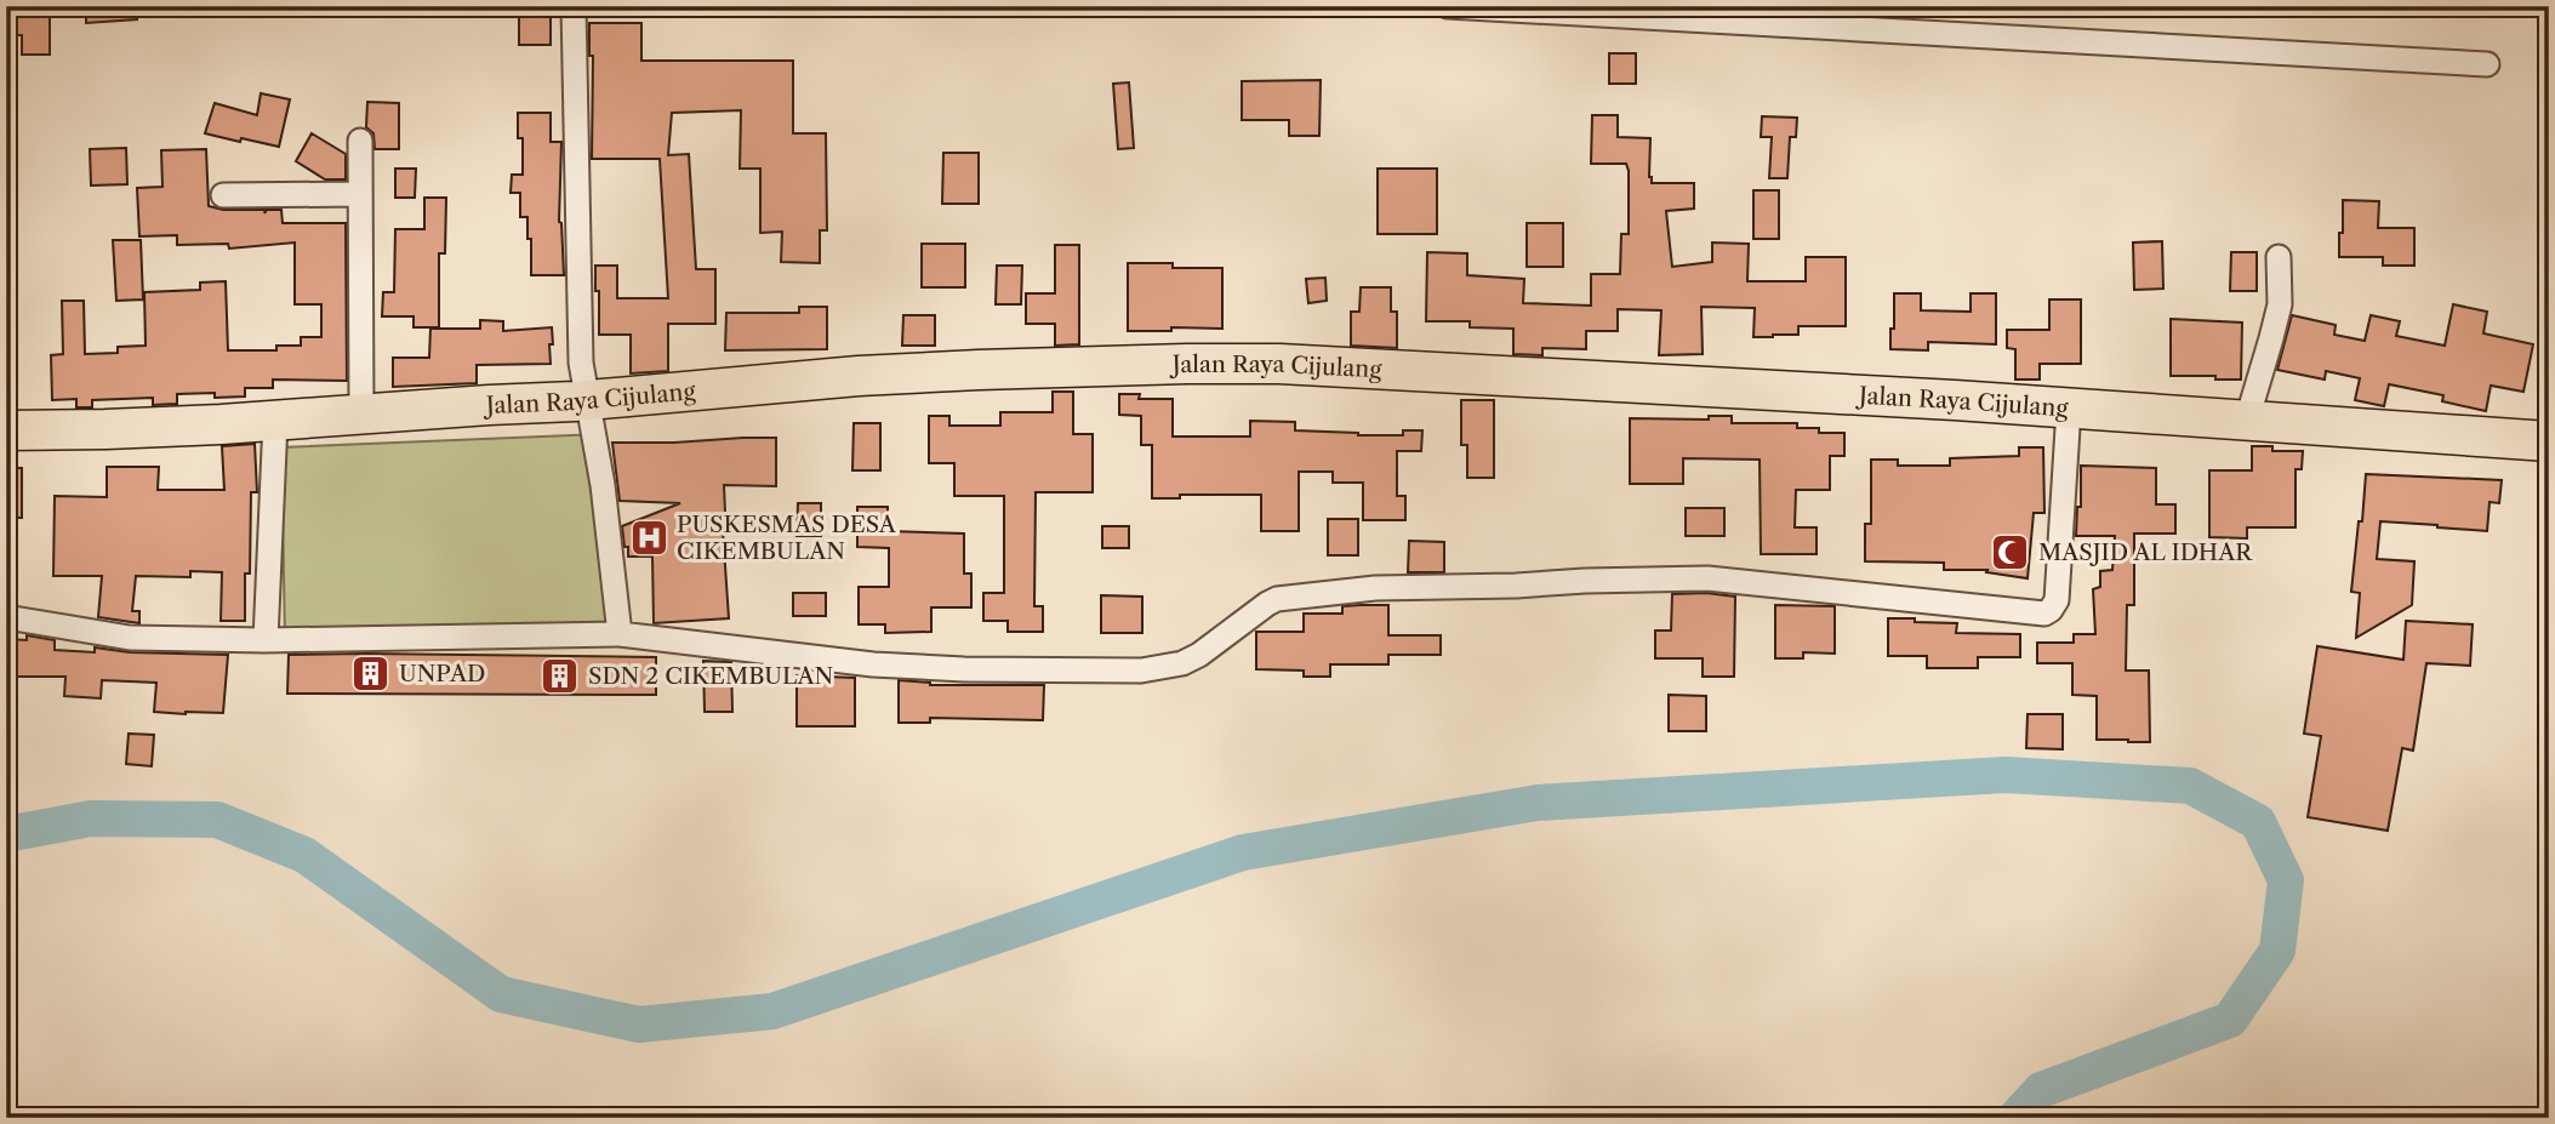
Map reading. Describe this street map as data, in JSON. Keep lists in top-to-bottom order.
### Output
{
  "streets": {
    "highway": ["Jalan Raya Cijulang"]
  },
  "places": {
    "hospital": ["PUSKESMAS DESA CIKEMBULAN"],
    "mosque": ["MASJID AL IDHAR"],
    "building": ["UNPAD", "SDN 2 CIKEMBULAN"]
  }
}
